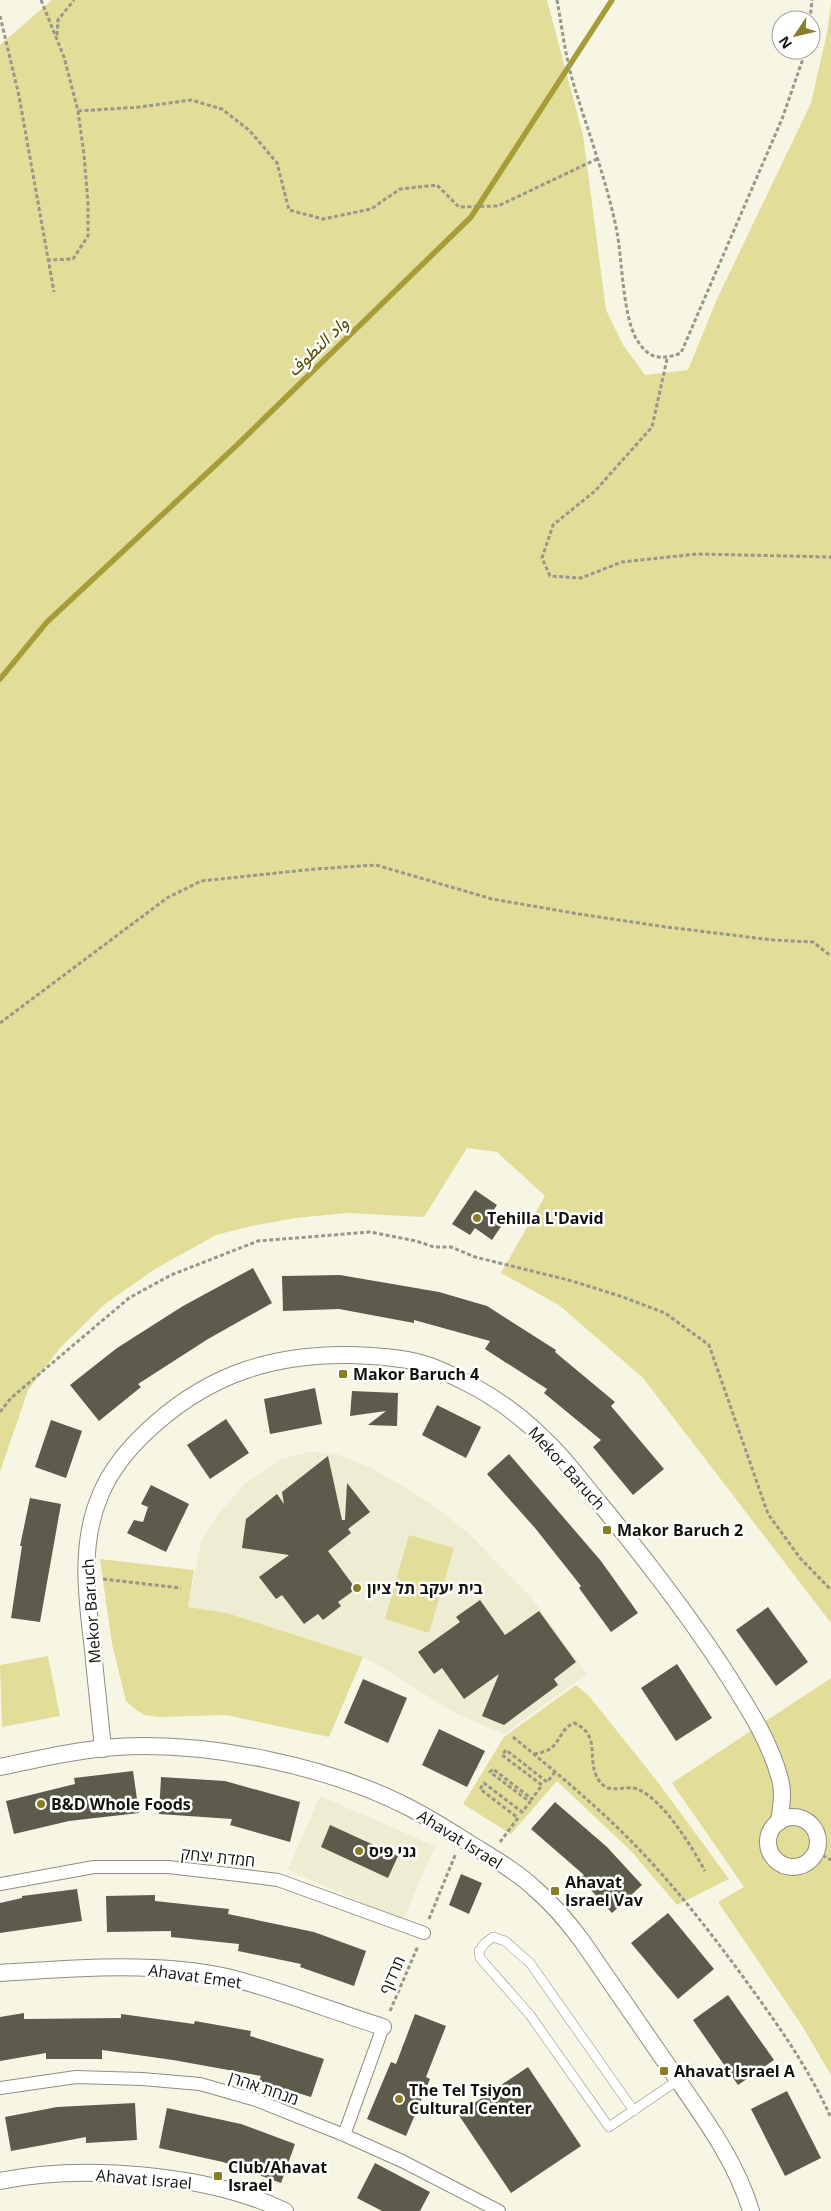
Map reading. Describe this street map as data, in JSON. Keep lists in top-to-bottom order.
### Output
{
  "streets": {
    "street": [
      "Mekor Baruch",
      "Ahavat Israel",
      "חמדת יצחק",
      "Ahavat Emet",
      "מנחת אהרן"
    ],
    "path": ["תרדוף"]
  },
  "crossings": [
    ["Mekor Baruch", "Ahavat Israel"],
    ["Ahavat Israel", "תרדוף"],
    ["חמדת יצחק", "תרדוף"],
    ["תרדוף", "Ahavat Emet"]
  ],
  "water": ["واد النطوف"],
  "places": {
    "other": [
      "Tehilla L'David",
      "בית יעקב תל ציון",
      "B&D Whole Foods",
      "גני פיס",
      "The Tel Tsiyon Cultural Center"
    ],
    "transit": [
      "Makor Baruch 4",
      "Makor Baruch 2",
      "Ahavat Israel Vav",
      "Ahavat Israel A",
      "Club/Ahavat Israel"
    ]
  },
  "north": "bottom left"
}
